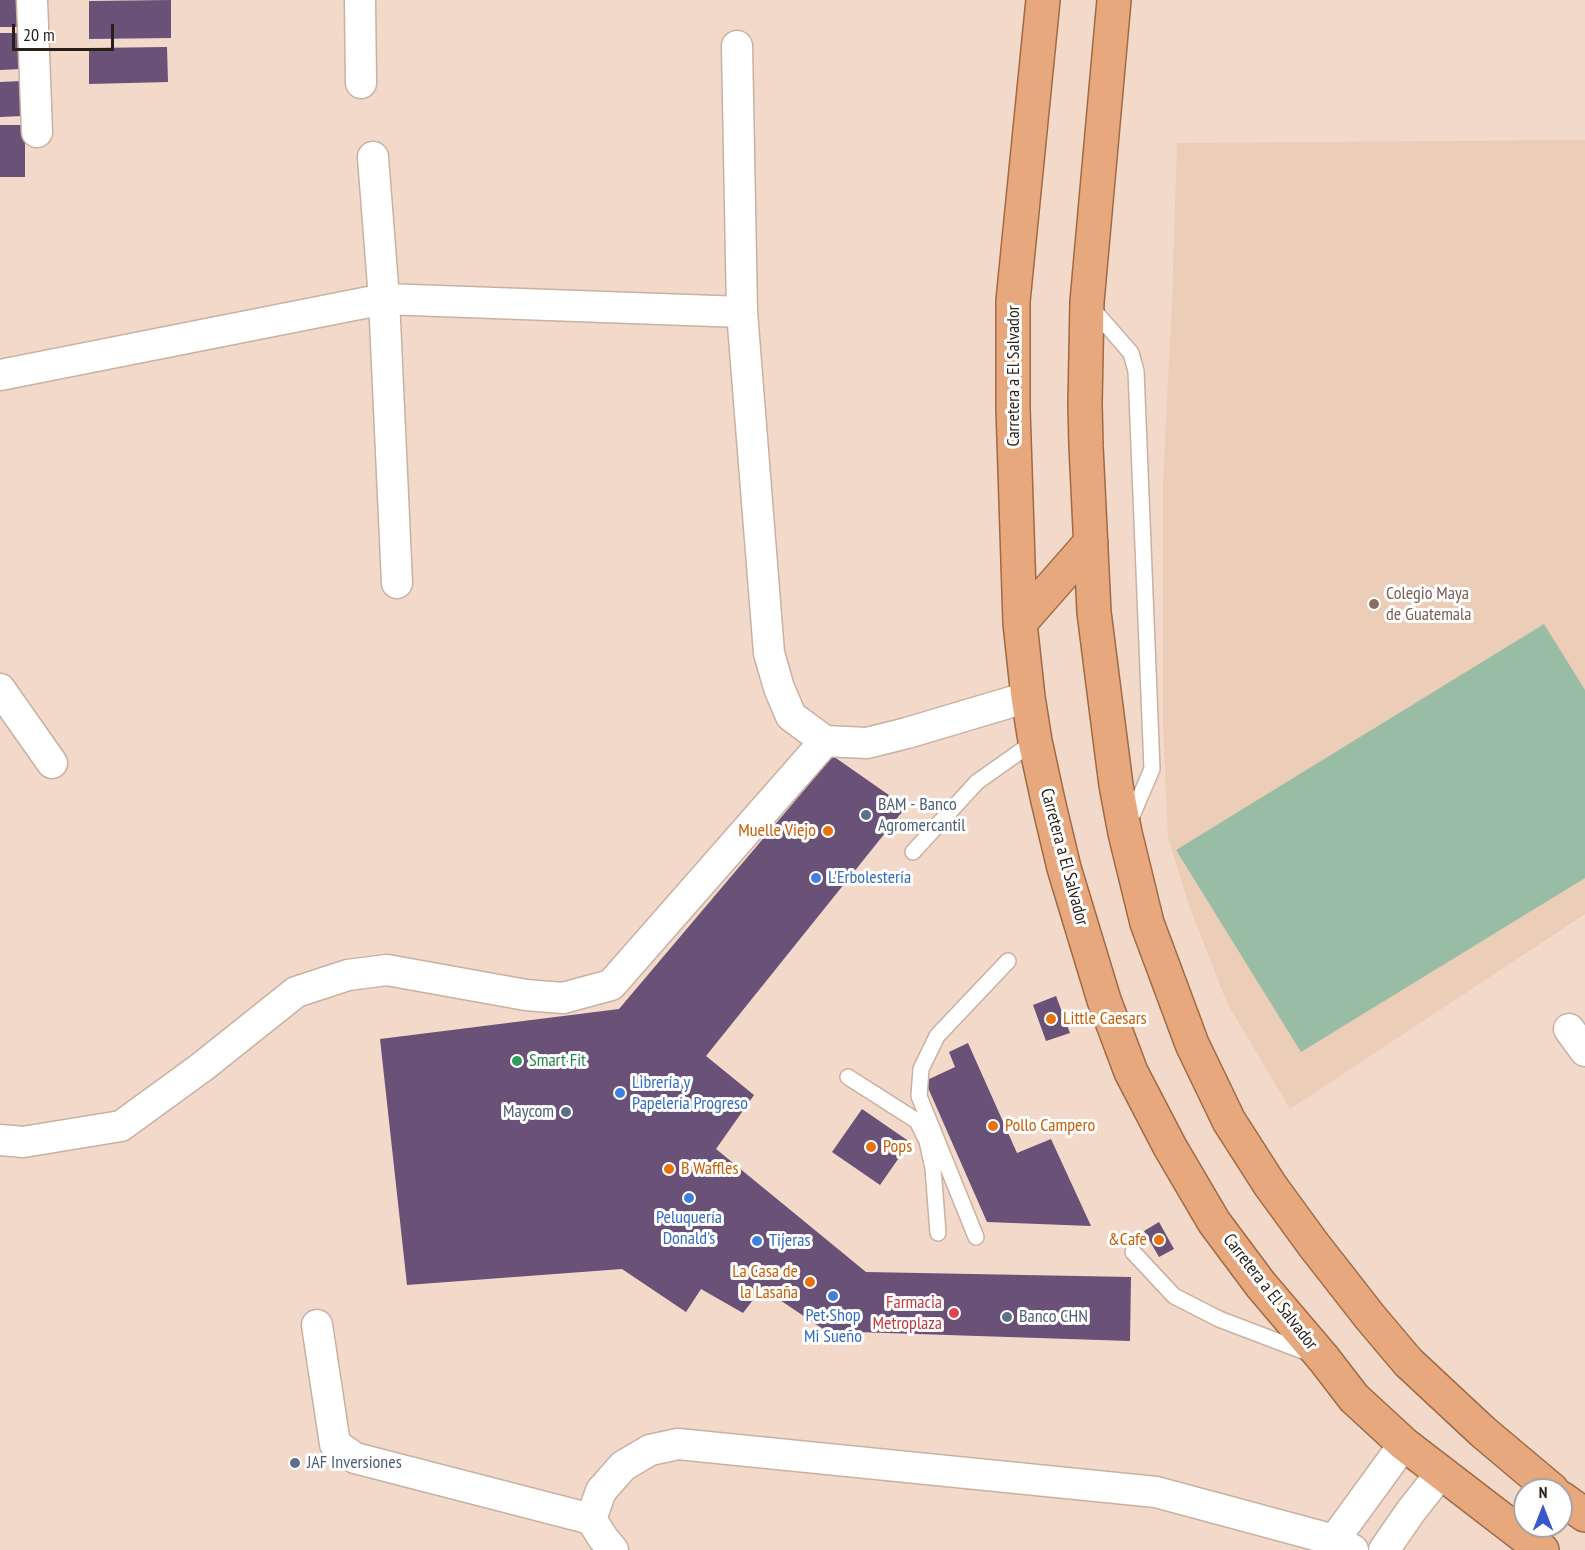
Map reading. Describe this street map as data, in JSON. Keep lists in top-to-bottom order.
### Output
{
  "streets": {
    "highway": ["Carretera a El Salvador"]
  },
  "places": [
    "Colegio Maya de Guatemala",
    "BAM - Banco Agromercantil",
    "Muelle Viejo",
    "L'Erbolestería",
    "Little Caesars",
    "Smart Fit",
    "Librería y Papelería Progreso",
    "Maycom",
    "Pollo Campero",
    "Pops",
    "B Waffles",
    "Peluquería Donald's",
    "&Cafe",
    "Tijeras",
    "La Casa de la Lasaña",
    "Pet Shop Mi Sueño",
    "Farmacia Metroplaza",
    "Banco CHN",
    "JAF Inversiones"
  ],
  "scale_bar": "20 m",
  "north": "top"
}
